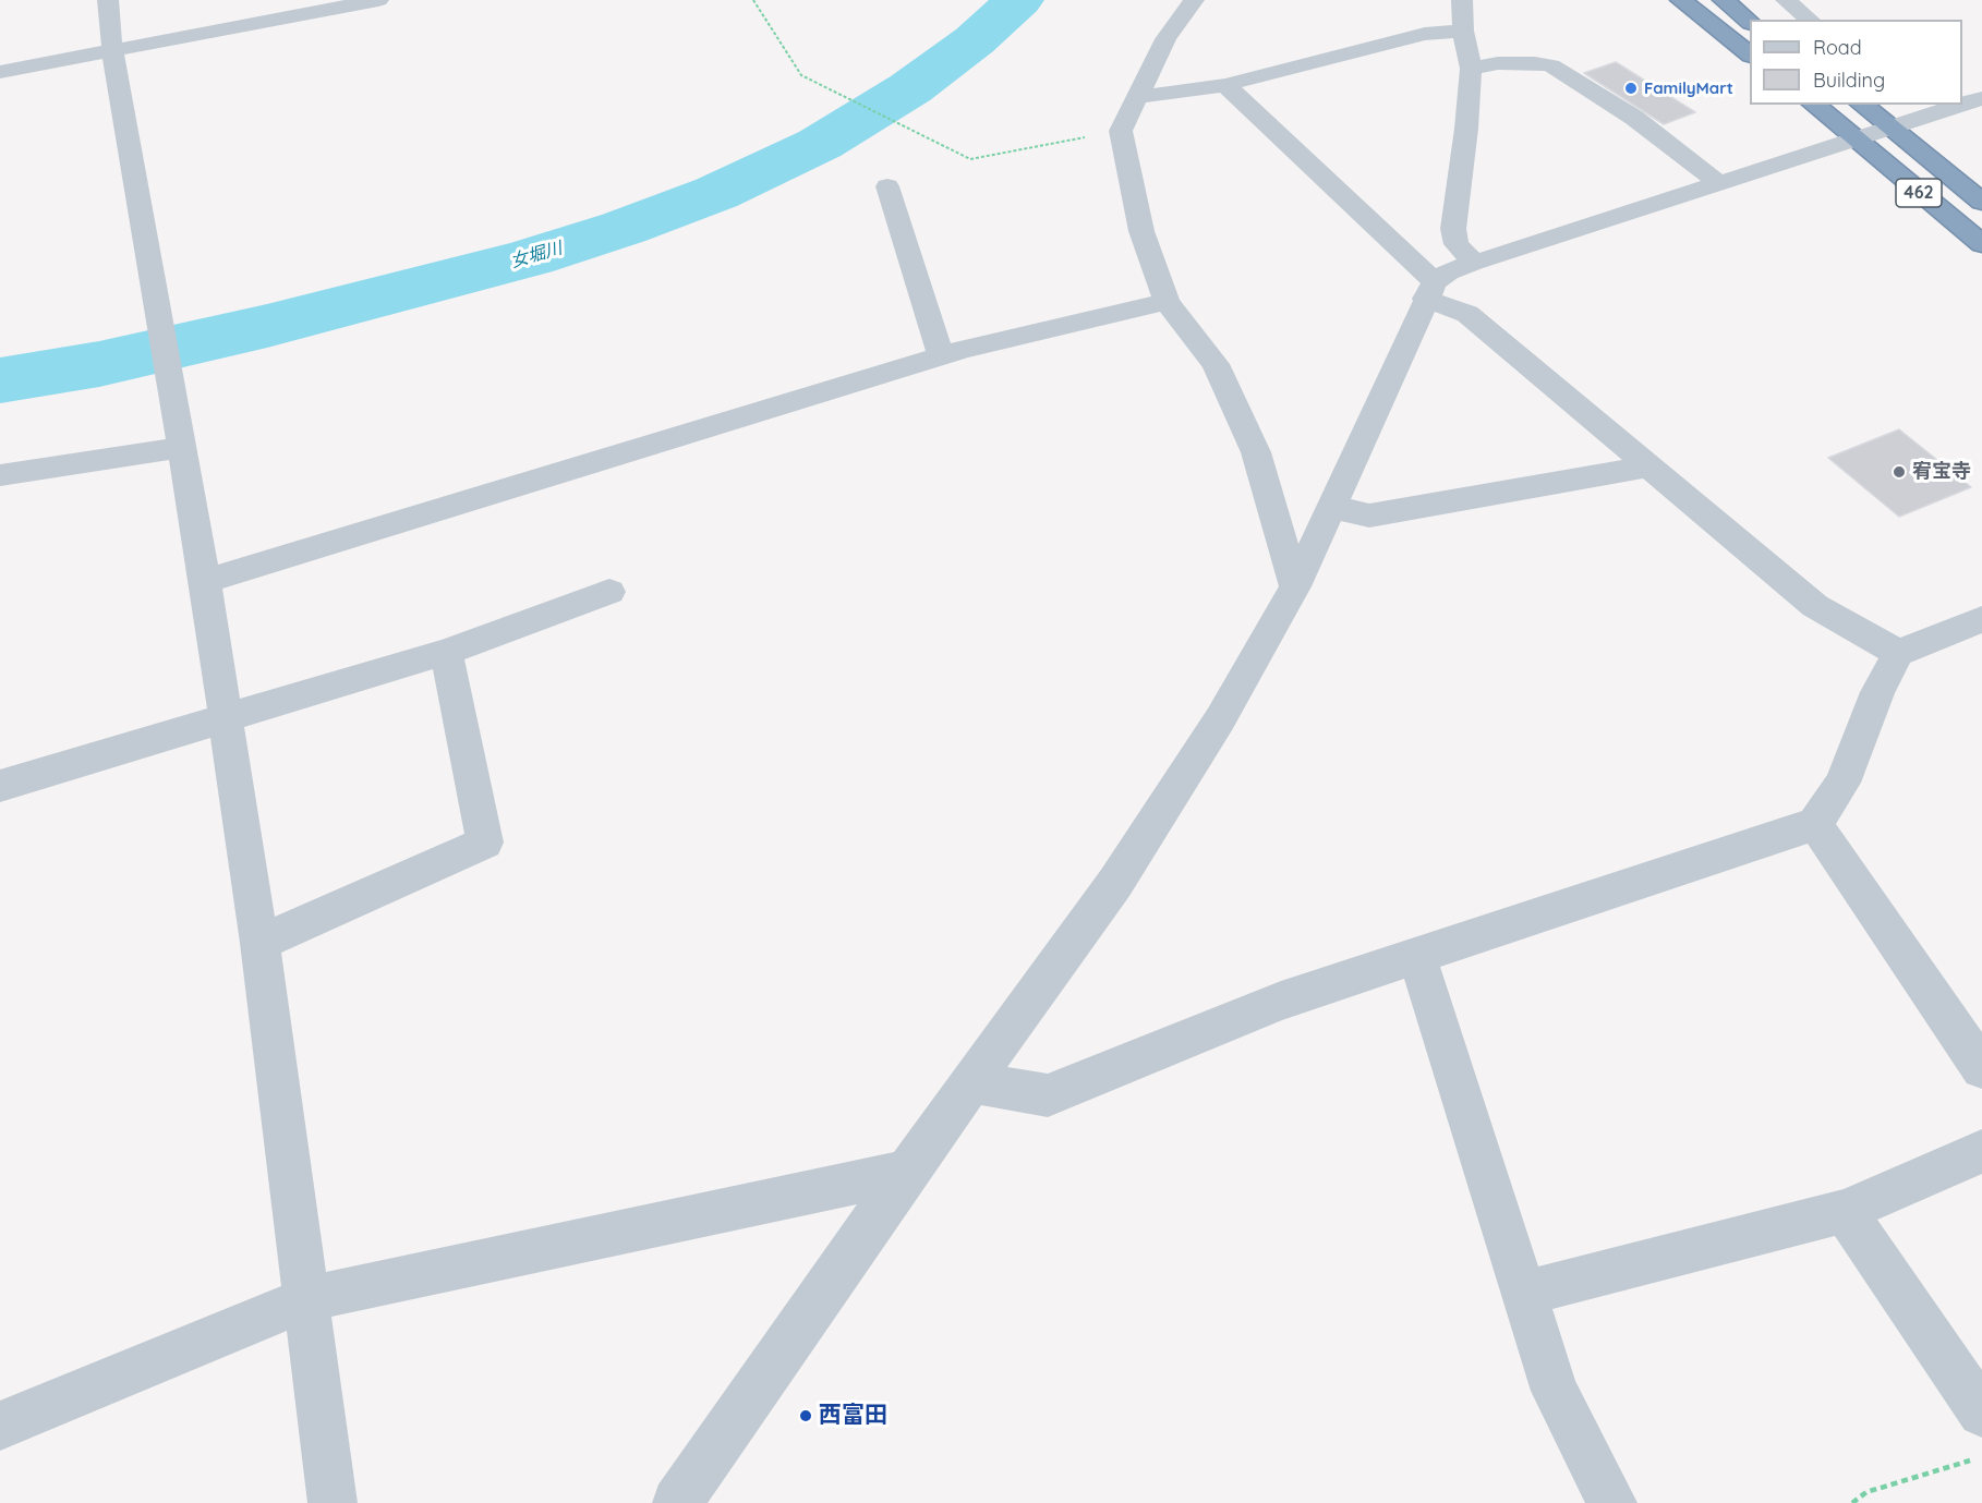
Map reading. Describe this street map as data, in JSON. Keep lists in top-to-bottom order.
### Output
{
  "streets": {
    "highway": ["462"]
  },
  "water": ["女堀川"],
  "places": ["FamilyMart", "宥宝寺", "西富田"],
  "legend": ["Road", "Building"]
}
